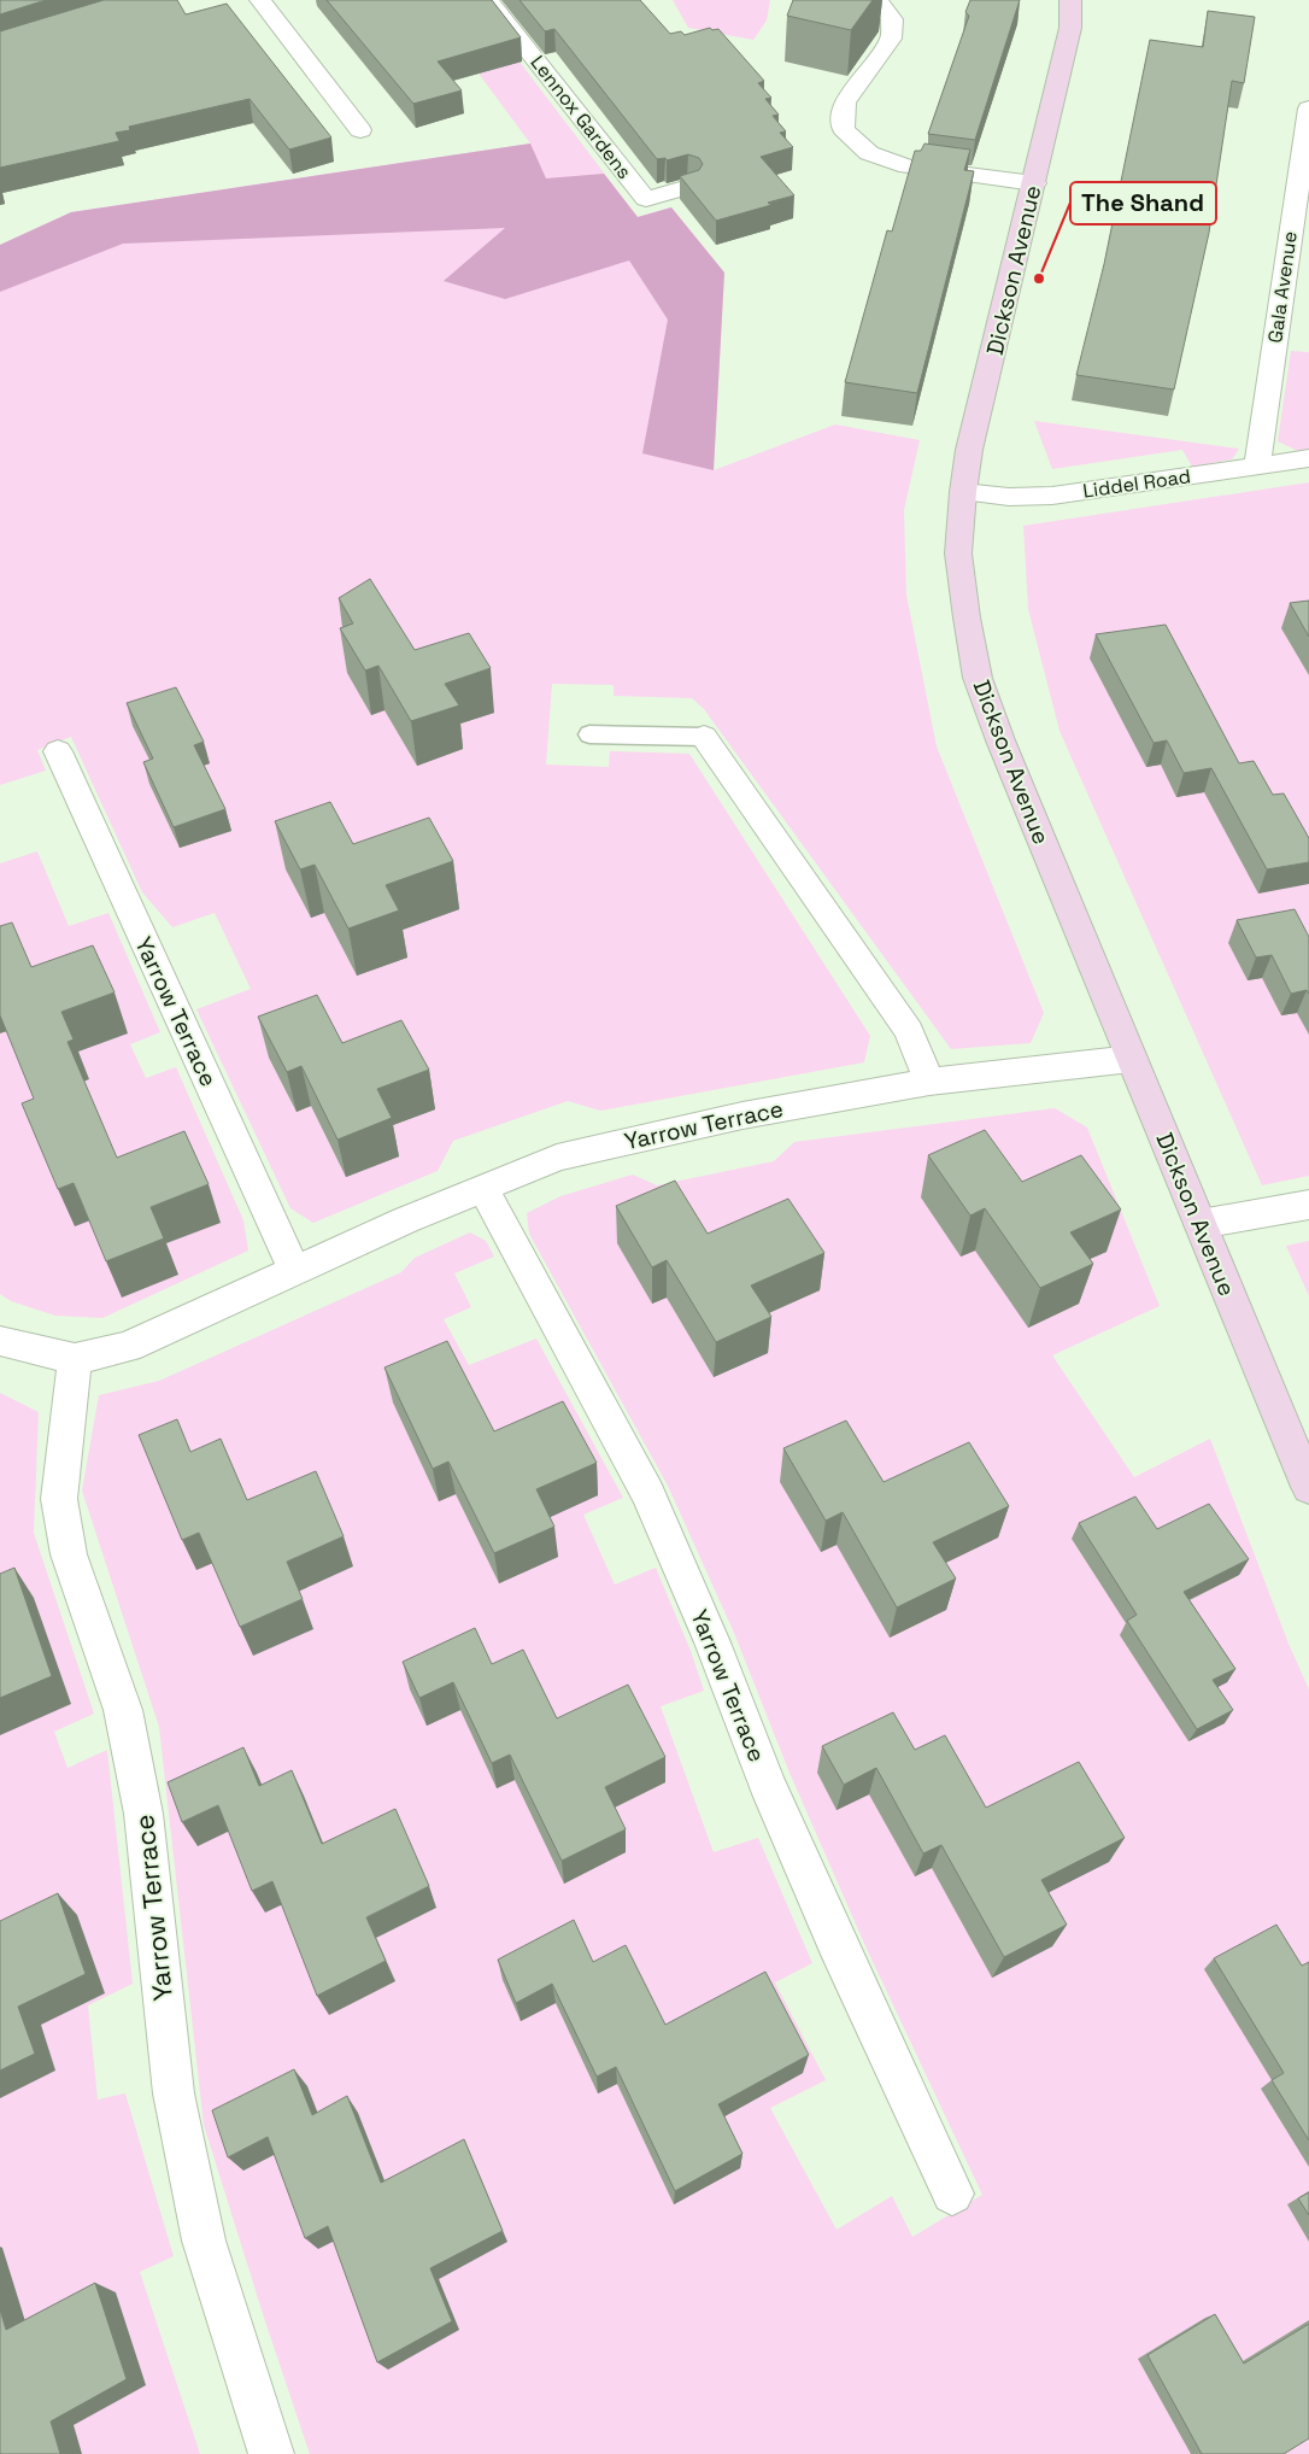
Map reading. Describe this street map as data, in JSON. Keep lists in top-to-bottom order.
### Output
{
  "streets": {
    "street": [
      "Lennox Gardens",
      "Dickson Avenue",
      "Gala Avenue",
      "Liddel Road",
      "Yarrow Terrace"
    ]
  },
  "crossings": [
    ["Dickson Avenue", "Liddel Road"],
    ["Dickson Avenue", "Yarrow Terrace"],
    ["Gala Avenue", "Liddel Road"]
  ],
  "places": ["The Shand"]
}
